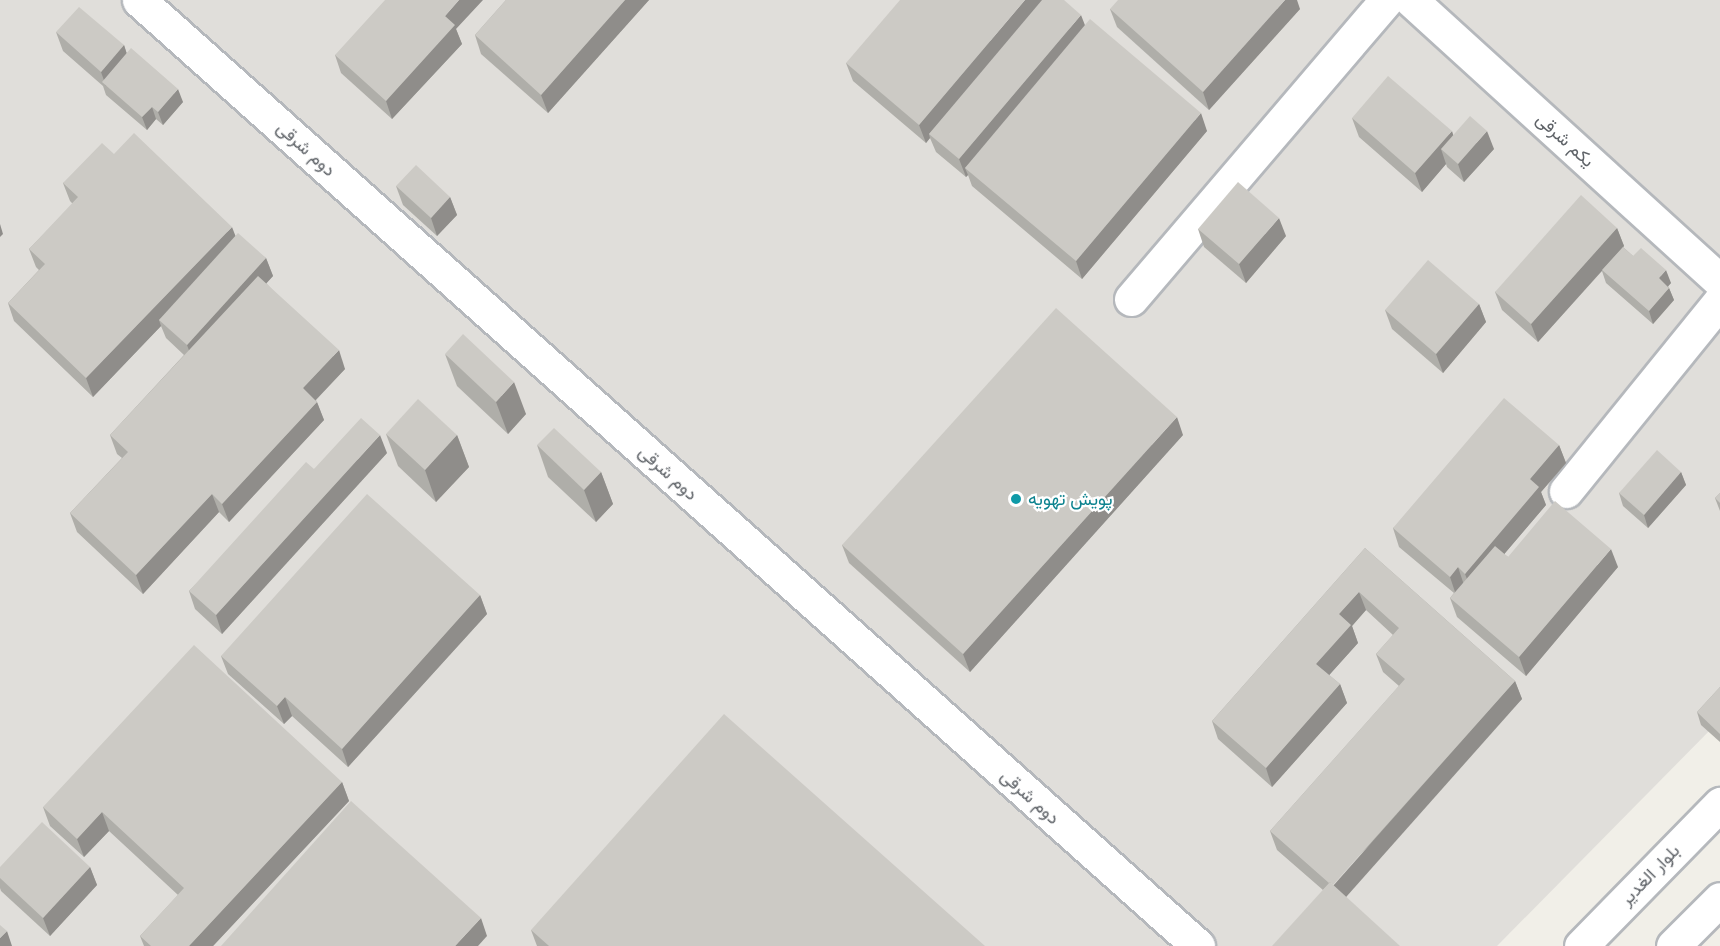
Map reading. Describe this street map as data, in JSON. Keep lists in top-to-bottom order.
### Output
{
  "streets": {
    "street": ["یکم شرقی", "دوم شرقی", "بلوار الغدیر"]
  },
  "places": ["پویش تهویه"]
}
